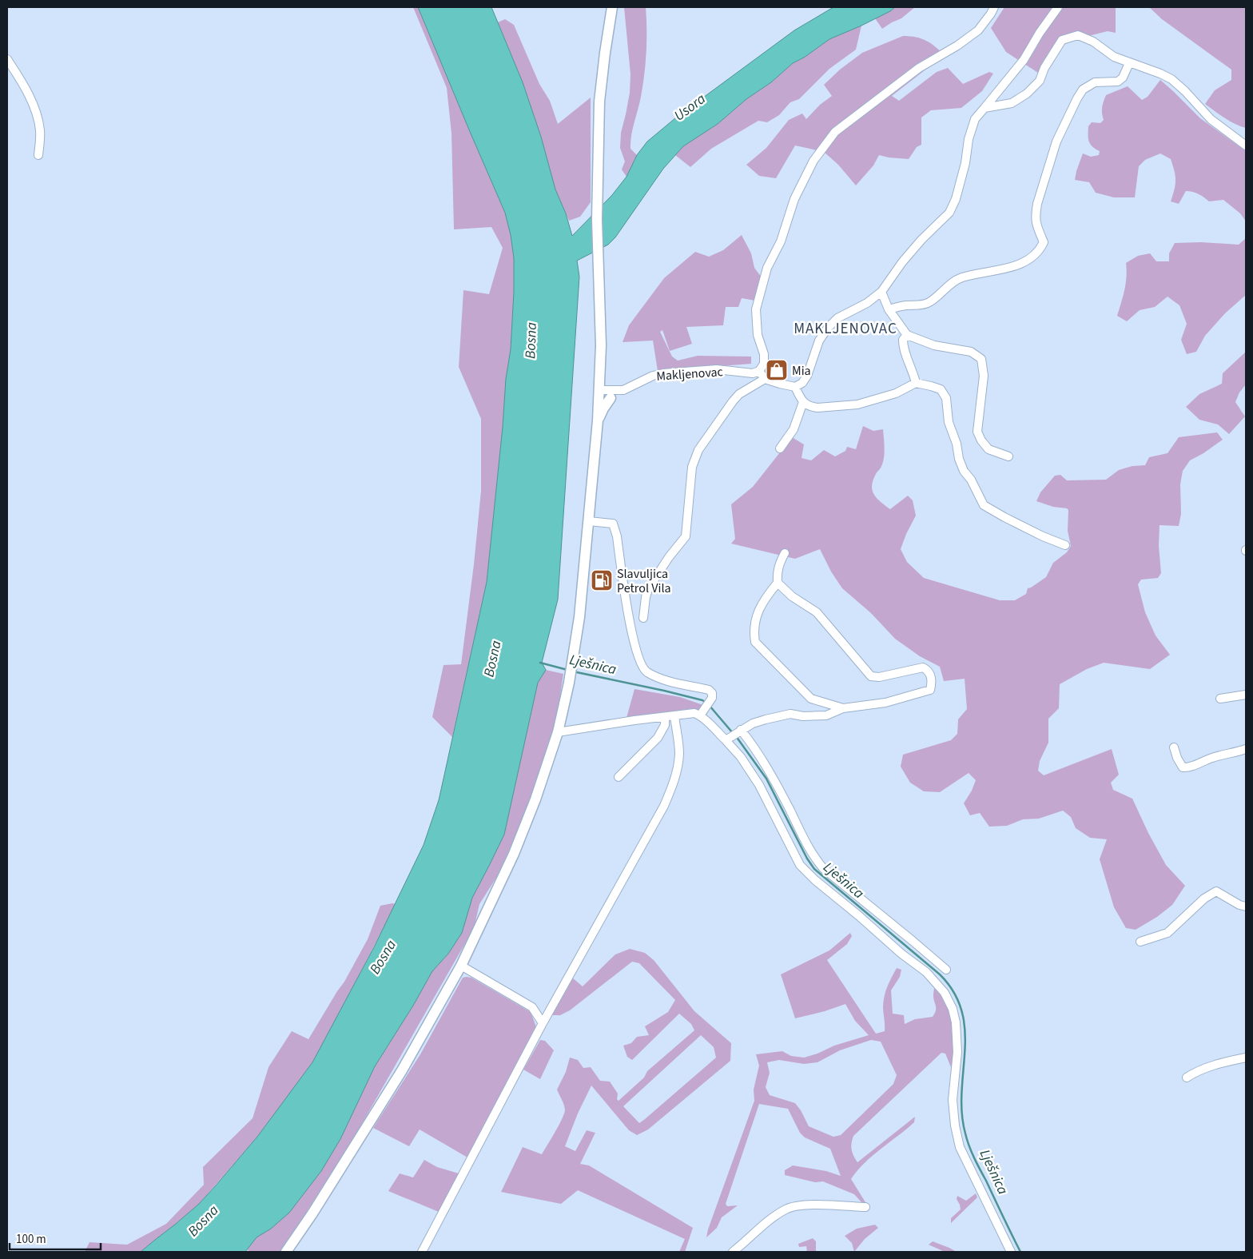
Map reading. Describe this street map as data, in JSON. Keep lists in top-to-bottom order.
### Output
{
  "streets": {
    "street": ["Makljenovac"]
  },
  "districts": ["MAKLJENOVAC"],
  "water": ["Usora", "Bosna", "Lješnica"],
  "places": {
    "shop": ["Mia"],
    "fuel station": ["Slavuljica Petrol Vila"]
  },
  "scale_bar": "100 m"
}
